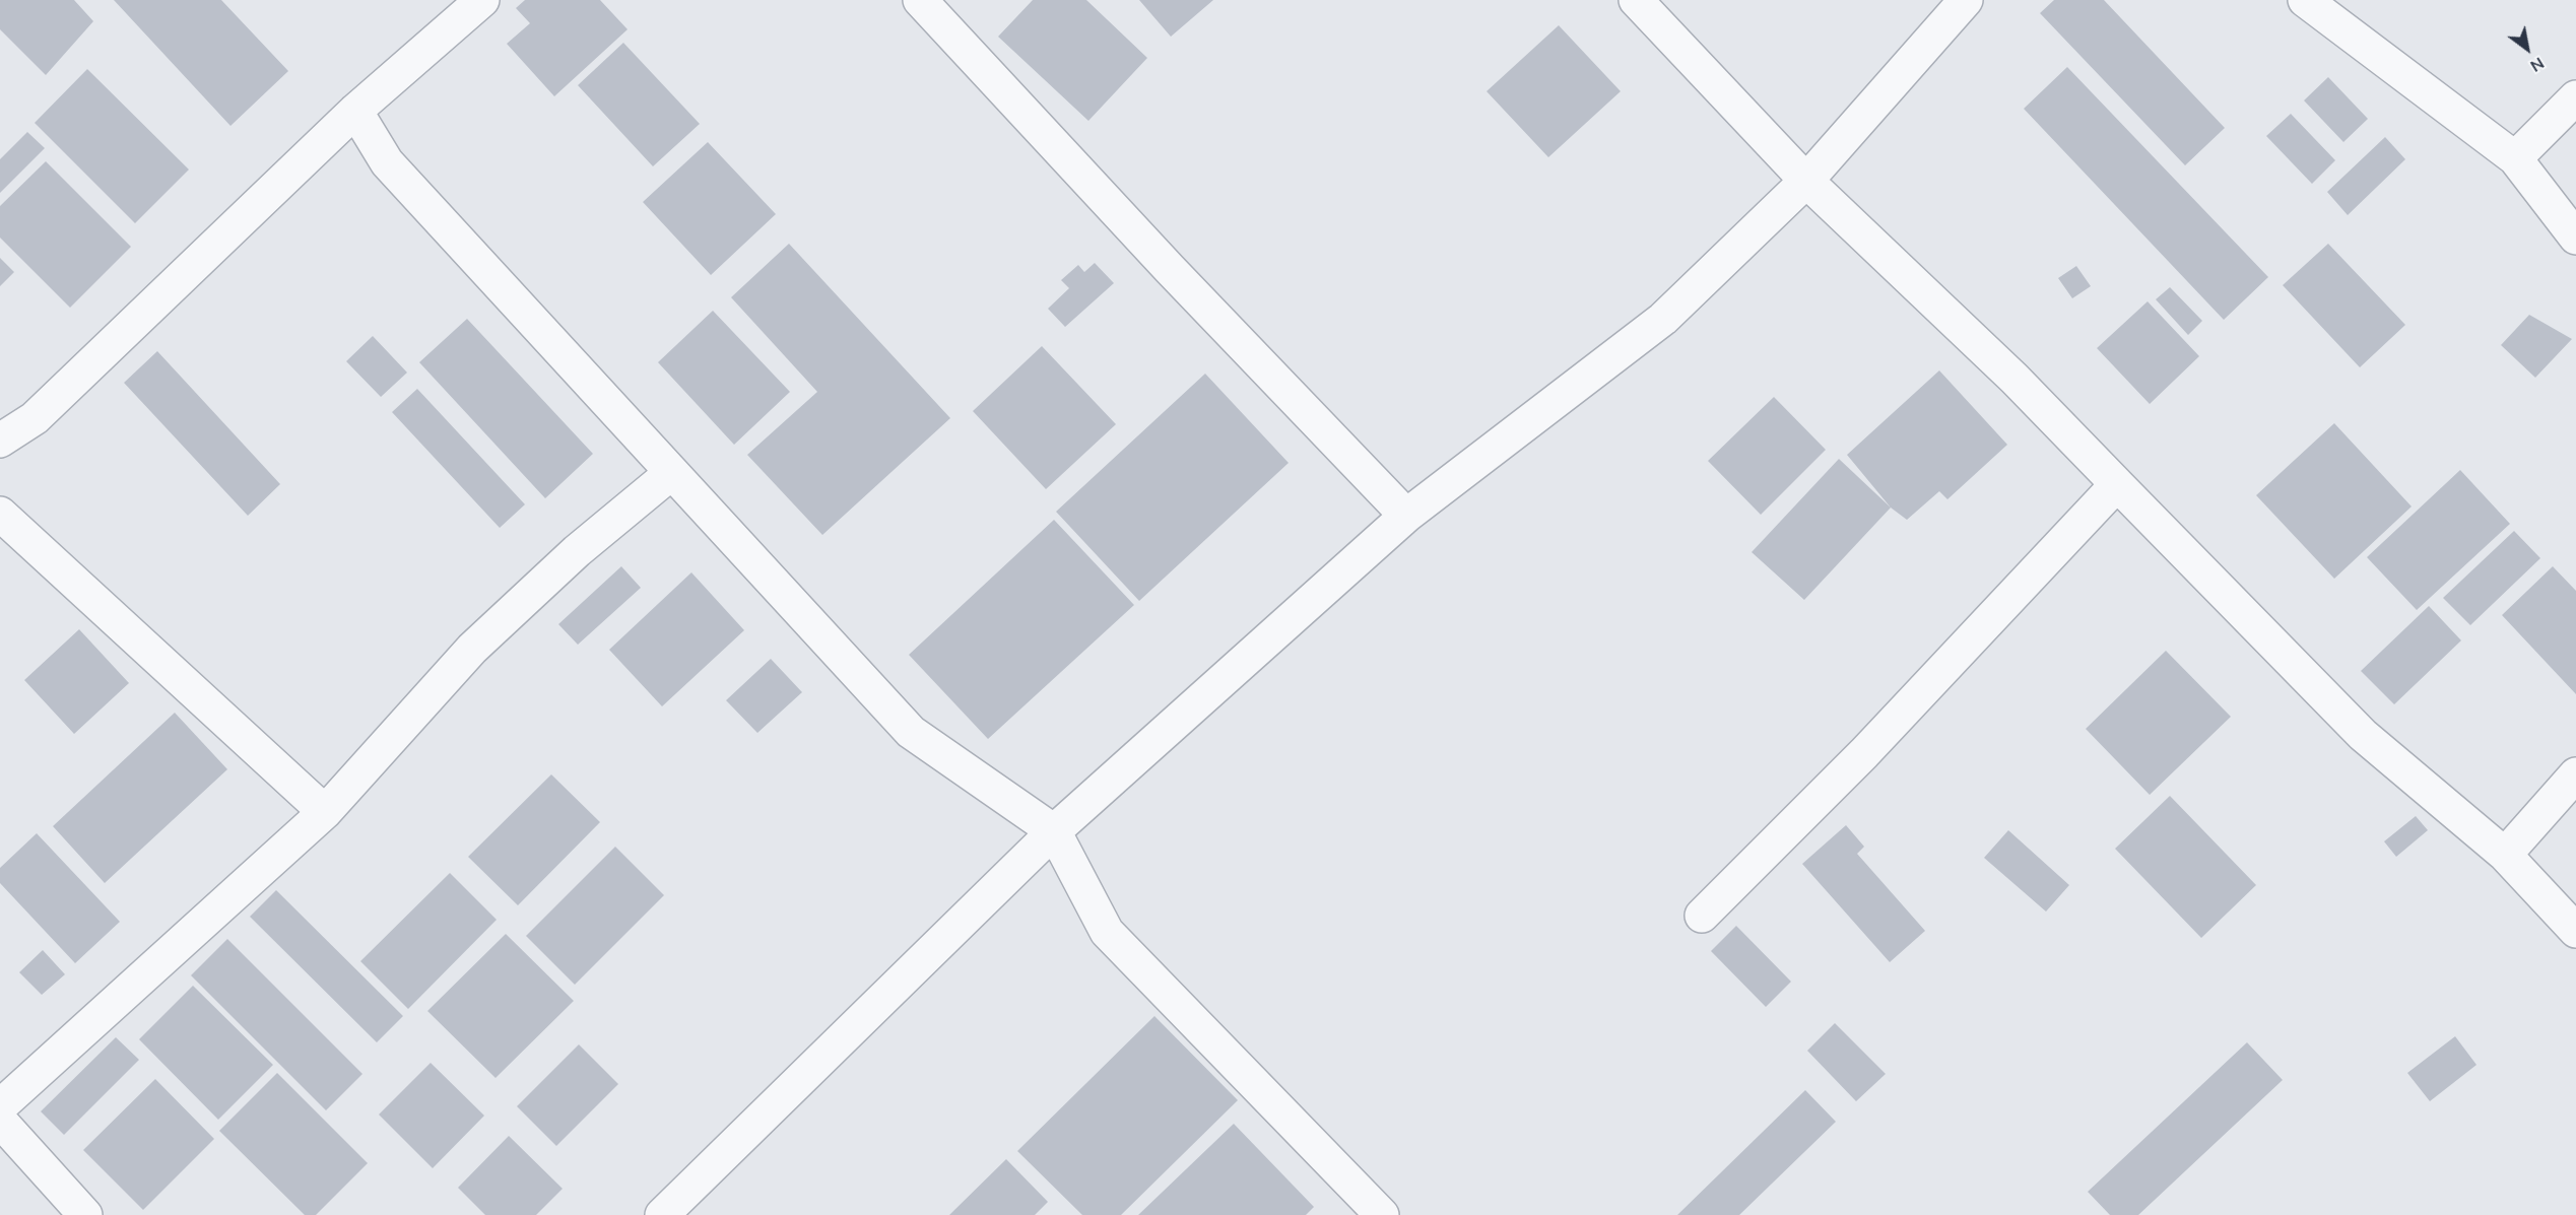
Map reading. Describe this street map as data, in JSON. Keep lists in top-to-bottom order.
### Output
{
  "north": "bottom right"
}
